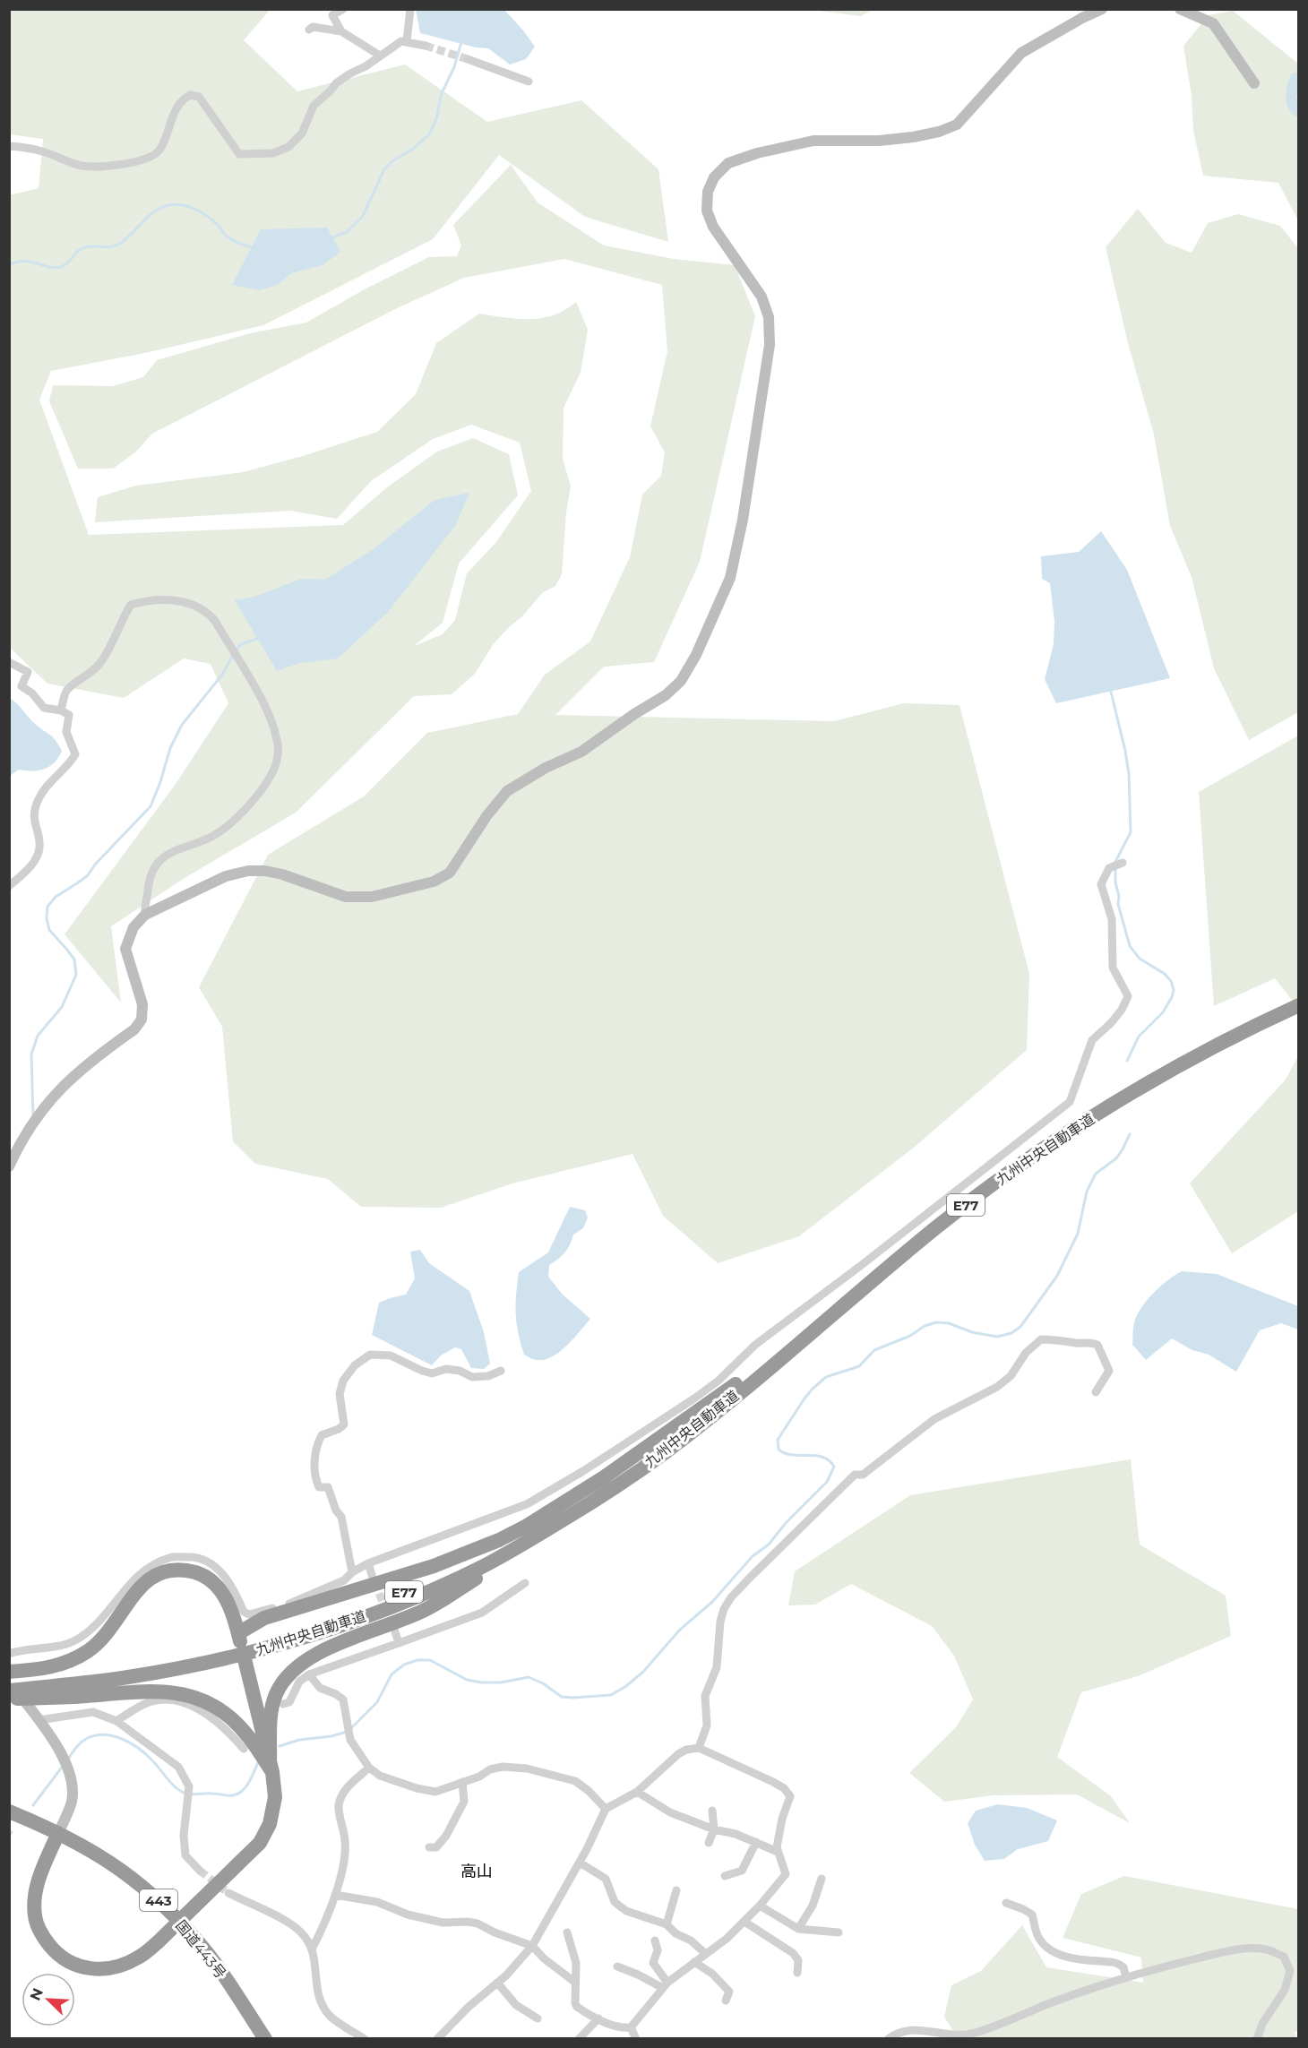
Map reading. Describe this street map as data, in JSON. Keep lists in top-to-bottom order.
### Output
{
  "streets": {
    "highway": [
      "九州中央自動車道",
      "E77",
      "443",
      "国道443号"
    ]
  },
  "districts": ["高山"],
  "north": "top left"
}
